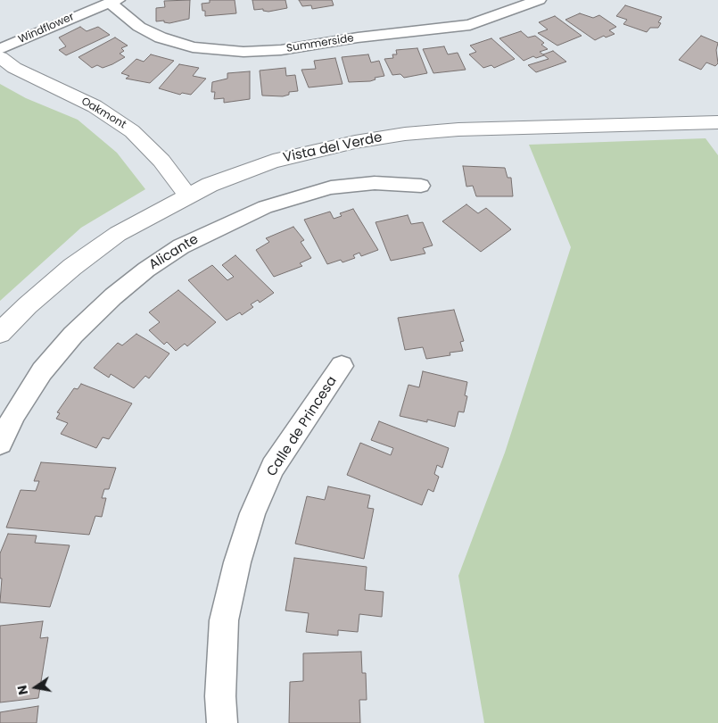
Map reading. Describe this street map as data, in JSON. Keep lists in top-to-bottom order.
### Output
{
  "streets": {
    "street": [
      "Windflower",
      "Summerside",
      "Oakmont",
      "Vista del Verde",
      "Alicante",
      "Calle de Princesa"
    ]
  },
  "crossings": [
    ["Windflower", "Summerside"],
    ["Oakmont", "Vista del Verde"]
  ],
  "north": "left"
}
